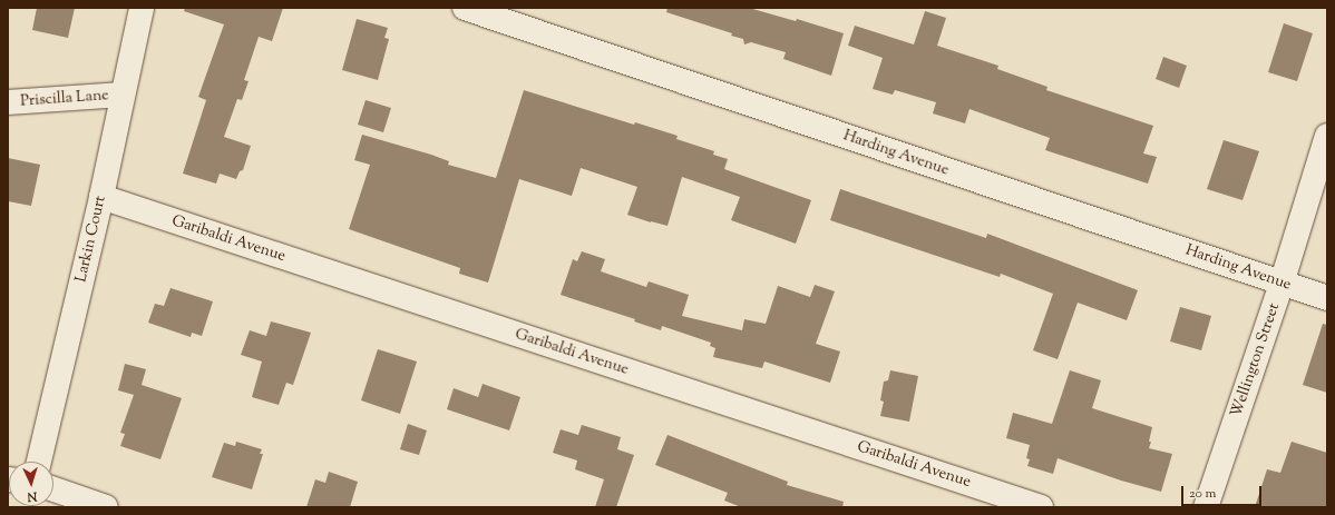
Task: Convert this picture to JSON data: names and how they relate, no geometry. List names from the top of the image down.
{
  "streets": {
    "street": [
      "Priscilla Lane",
      "Harding Avenue",
      "Larkin Court",
      "Garibaldi Avenue",
      "Wellington Street"
    ]
  },
  "crossings": [
    ["Priscilla Lane", "Larkin Court"],
    ["Harding Avenue", "Wellington Street"],
    ["Larkin Court", "Garibaldi Avenue"]
  ],
  "scale_bar": "20 m",
  "north": "bottom"
}
